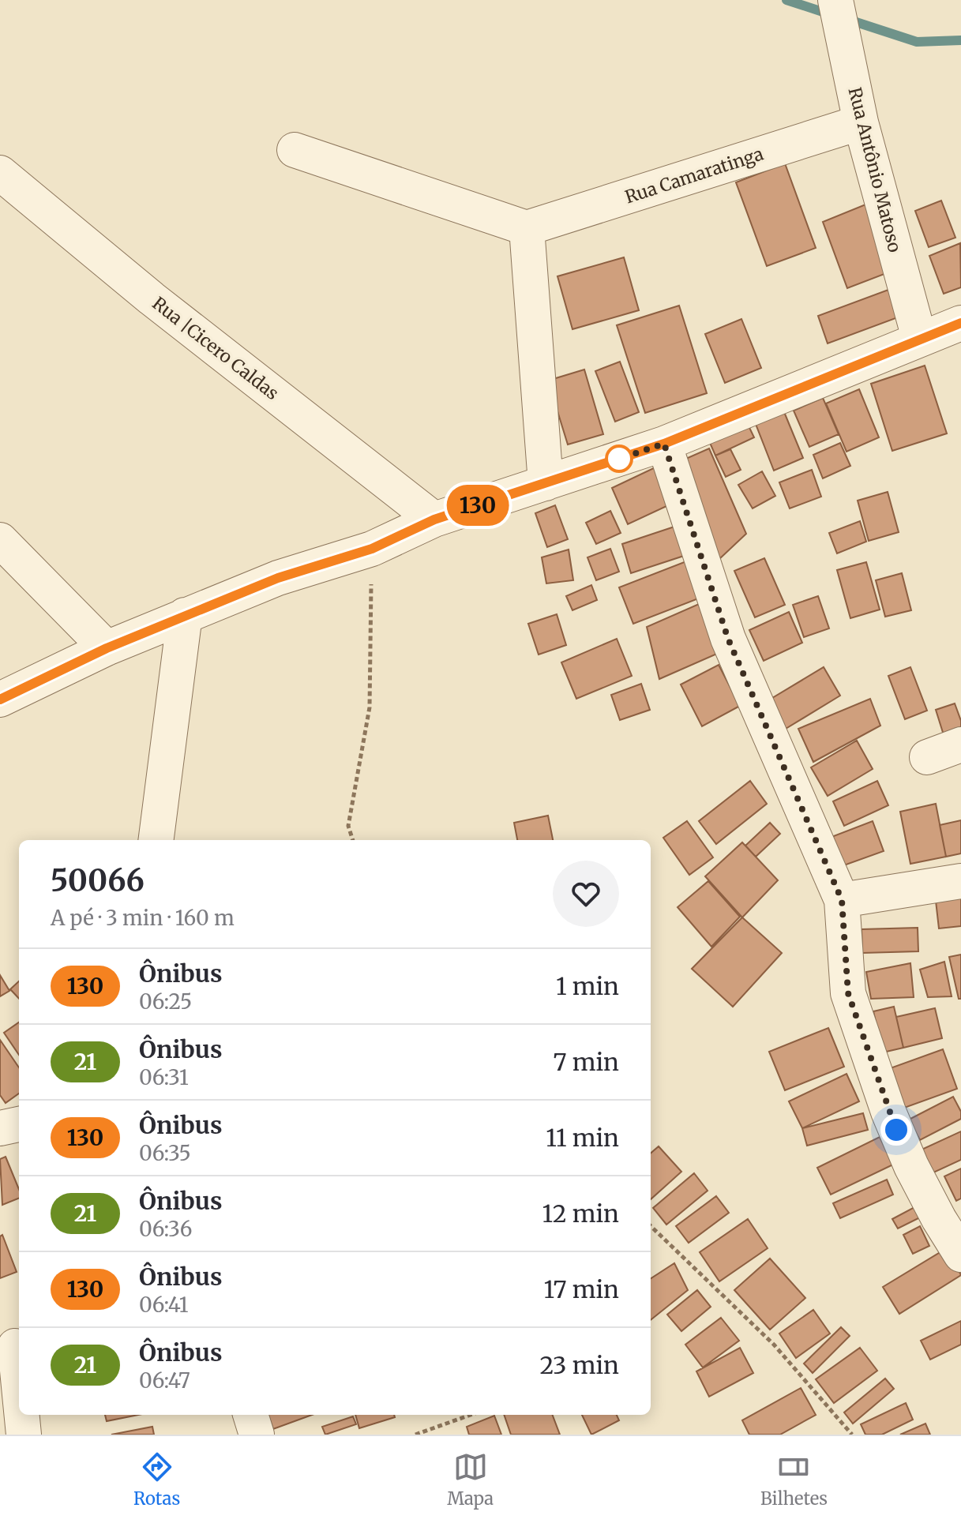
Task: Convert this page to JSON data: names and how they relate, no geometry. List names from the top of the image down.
{
  "streets": {
    "street": ["Rua Antônio Matoso", "Rua Camaratinga", "Rua |Cicero Caldas"]
  },
  "crossings": [
    ["Rua Antônio Matoso", "Rua Camaratinga"]
  ],
  "lines": ["bus line 130"],
  "page": {
    "on_map": "130",
    "heading": ["50066", "A pé · 3 min · 160 m"],
    "list": [
      {
        "mark": "130",
        "name": "Ônibus",
        "note": "06:25",
        "value": "1 min"
      },
      {
        "mark": "21",
        "name": "Ônibus",
        "note": "06:31",
        "value": "7 min"
      },
      {
        "mark": "130",
        "name": "Ônibus",
        "note": "06:35",
        "value": "11 min"
      },
      {
        "mark": "21",
        "name": "Ônibus",
        "note": "06:36",
        "value": "12 min"
      },
      {
        "mark": "130",
        "name": "Ônibus",
        "note": "06:41",
        "value": "17 min"
      },
      {
        "mark": "21",
        "name": "Ônibus",
        "note": "06:47",
        "value": "23 min"
      }
    ],
    "tabs": ["Rotas", "Mapa", "Bilhetes"]
  }
}
